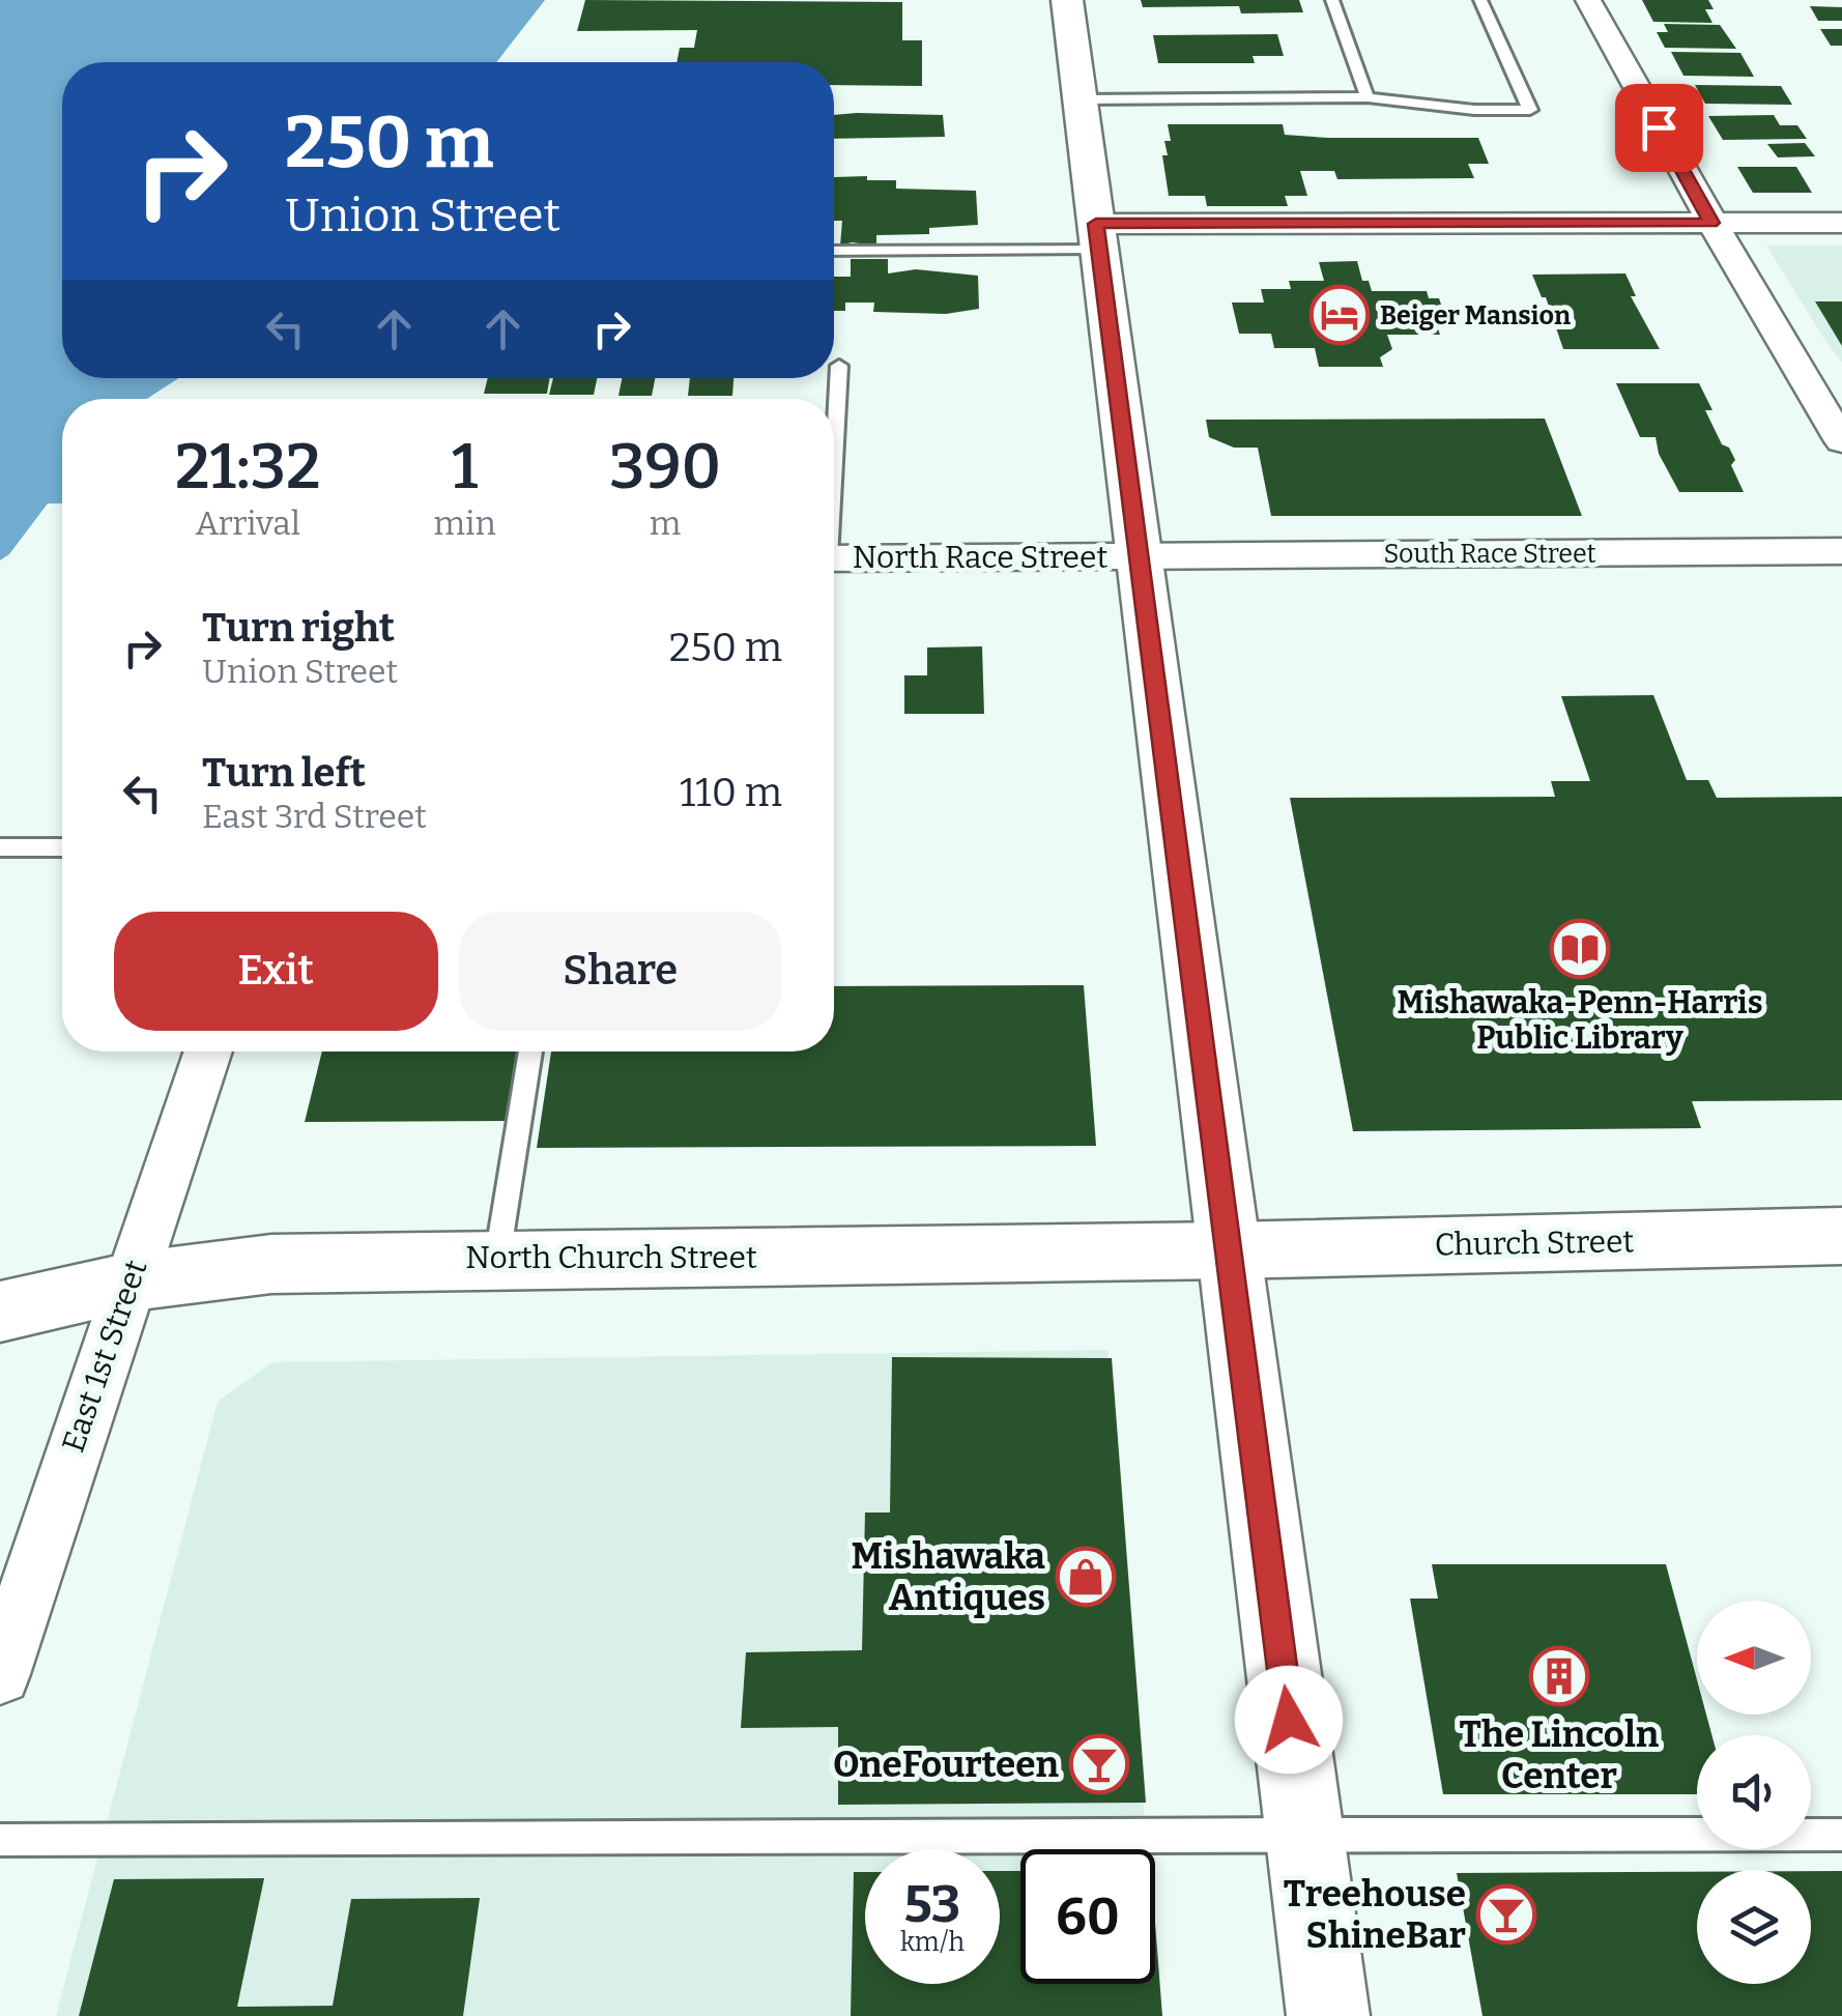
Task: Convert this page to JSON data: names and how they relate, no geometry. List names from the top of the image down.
{
  "streets": {
    "main road": ["Church Street", "North Church Street"],
    "street": ["South Race Street", "North Race Street", "East 1st Street"]
  },
  "crossings": [
    ["South Race Street", "North Race Street"],
    ["Church Street", "North Church Street"],
    ["North Church Street", "East 1st Street"]
  ],
  "places": {
    "hotel": ["Beiger Mansion"],
    "library": ["Mishawaka-Penn-Harris Public Library"],
    "shop": ["Mishawaka Antiques"],
    "building": ["The Lincoln Center"],
    "bar": ["OneFourteen", "Treehouse ShineBar"]
  },
  "north": "left",
  "page": {
    "turn": ["250 m", "Union Street"],
    "eta": [
      "21:32",
      "Arrival",
      "1",
      "min",
      "390",
      "m"
    ],
    "list": [
      {
        "name": "Turn right",
        "note": "Union Street",
        "value": "250 m"
      },
      {
        "name": "Turn left",
        "note": "East 3rd Street",
        "value": "110 m"
      }
    ],
    "buttons": ["Exit", "Share"],
    "speed": "53 km/h",
    "limit": "60"
  }
}
